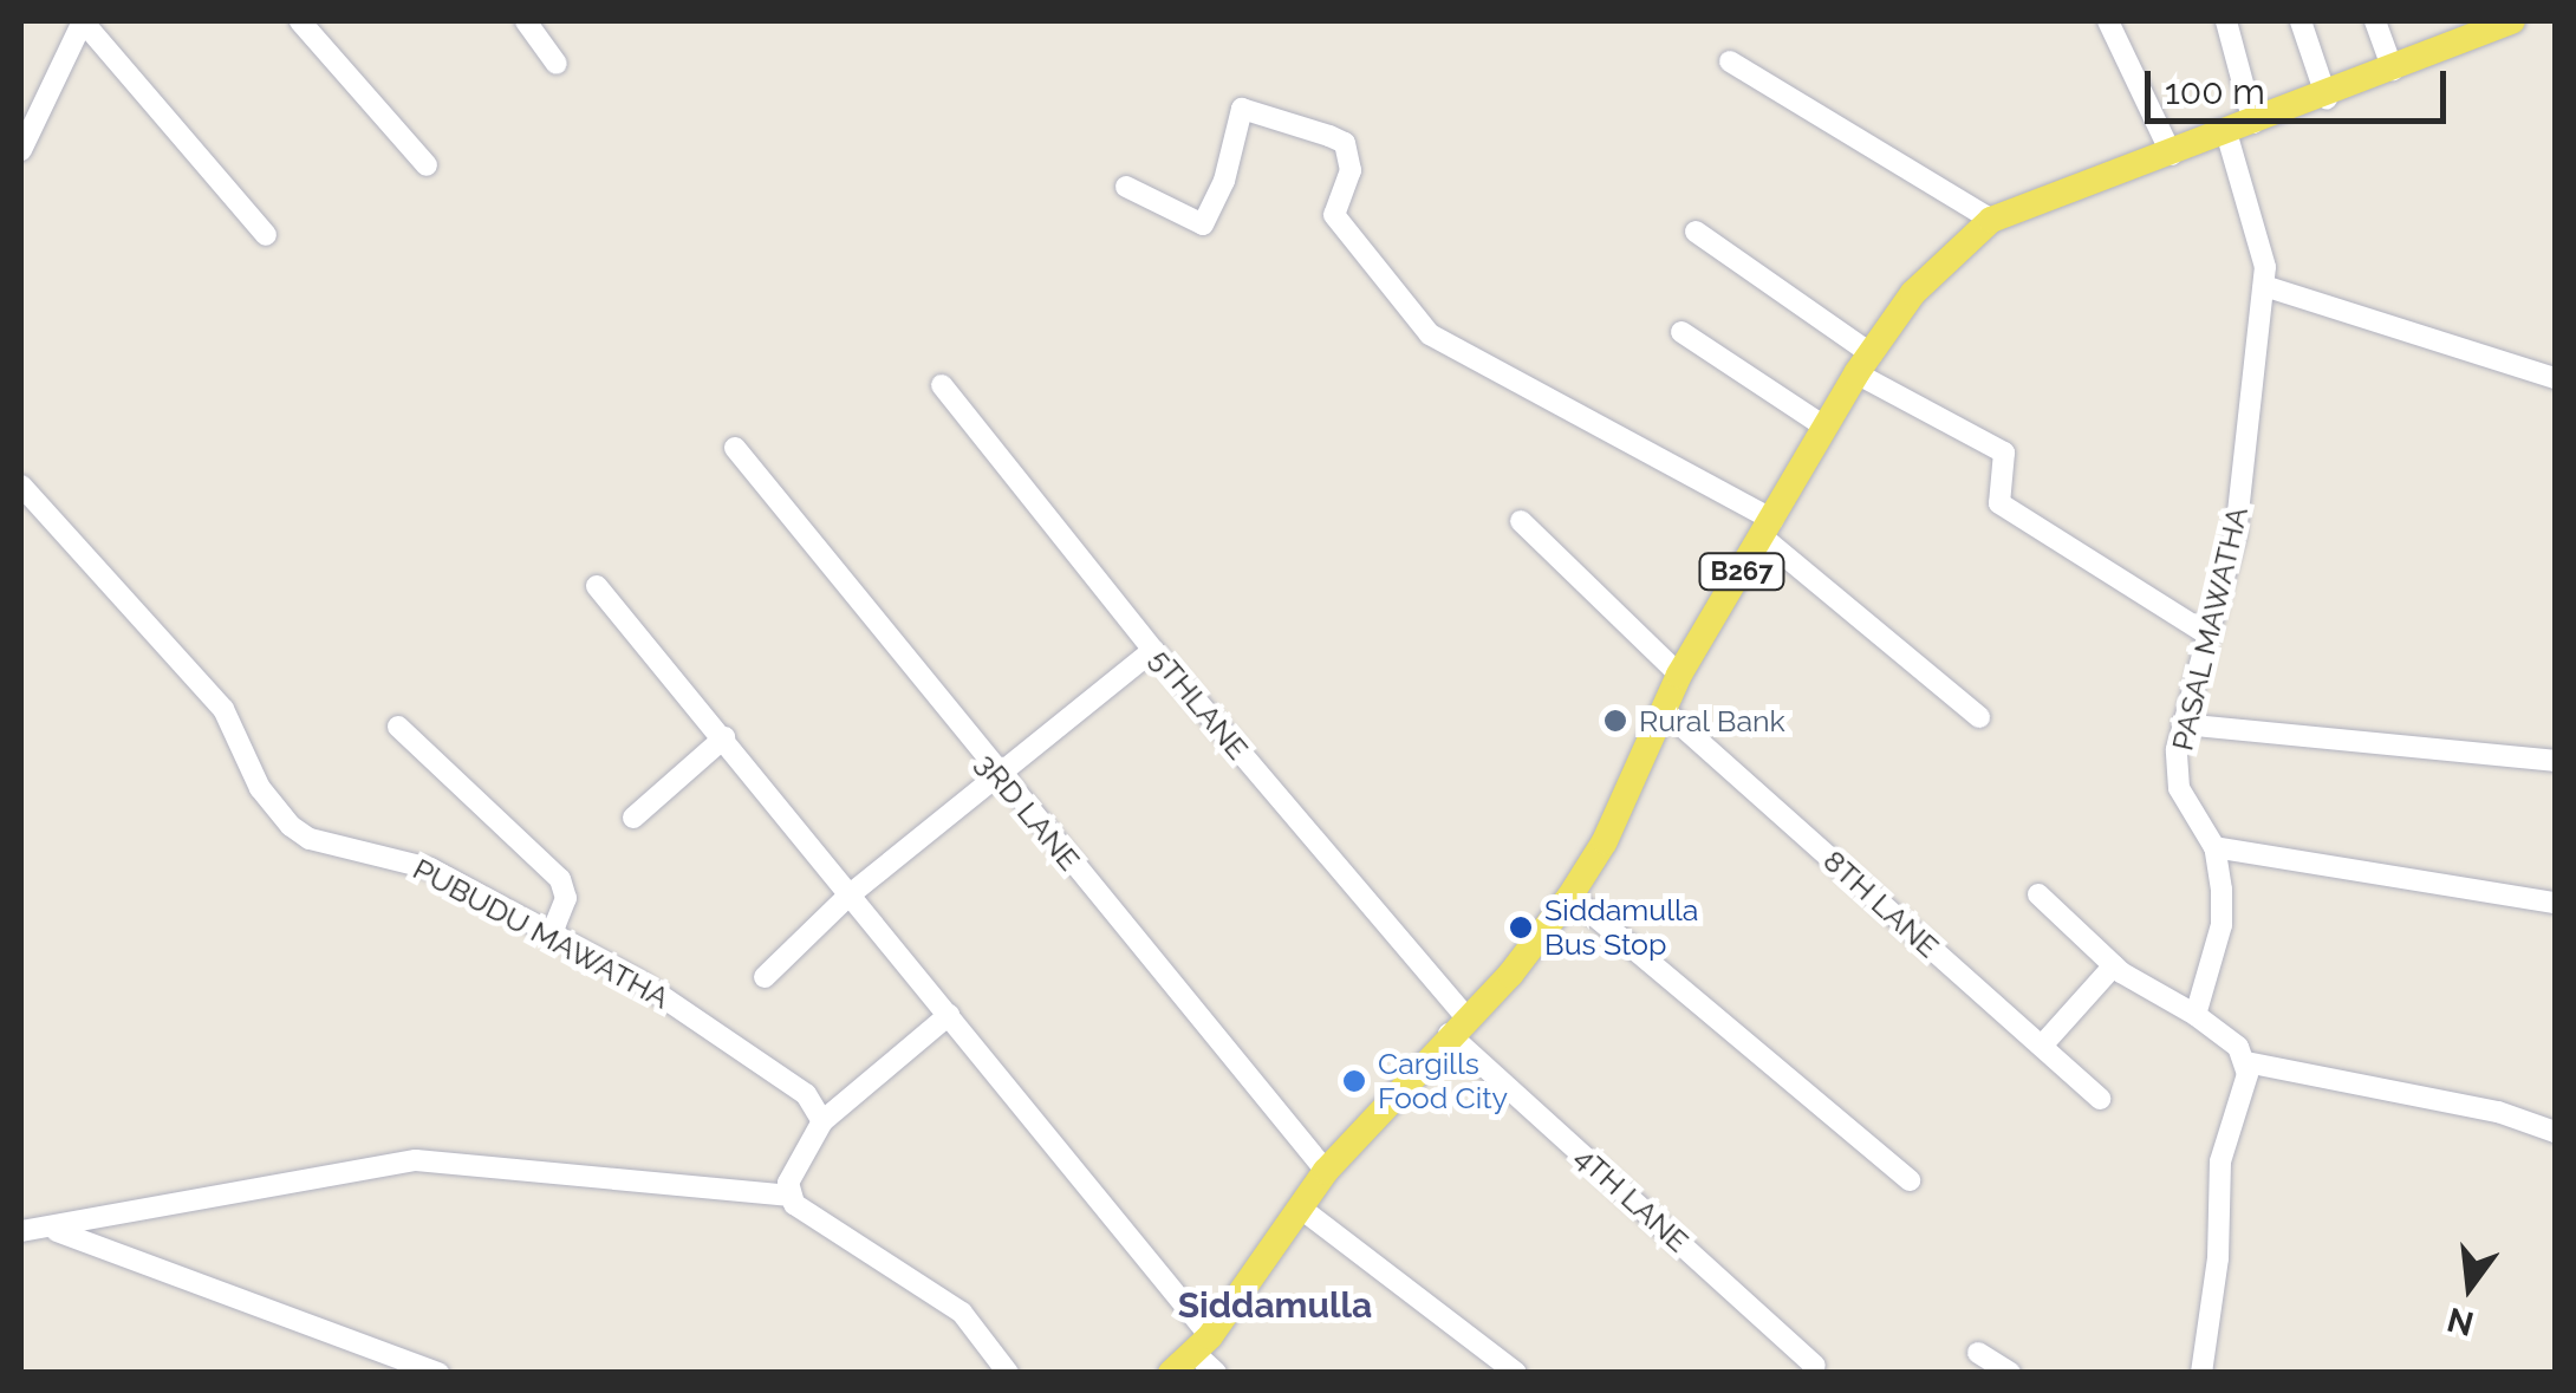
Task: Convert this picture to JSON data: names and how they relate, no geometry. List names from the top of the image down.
{
  "streets": {
    "main road": ["B267"],
    "street": [
      "PASAL MAWATHA",
      "5THLANE",
      "3RD LANE",
      "8TH LANE",
      "PUBUDU MAWATHA",
      "4TH LANE"
    ]
  },
  "crossings": [
    ["B267", "PASAL MAWATHA"],
    ["B267", "5THLANE"],
    ["B267", "3RD LANE"],
    ["B267", "8TH LANE"],
    ["B267", "4TH LANE"],
    ["5THLANE", "4TH LANE"]
  ],
  "districts": ["Siddamulla"],
  "places": ["Rural Bank", "Siddamulla Bus Stop", "Cargills Food City"],
  "scale_bar": "100 m",
  "north": "bottom"
}
